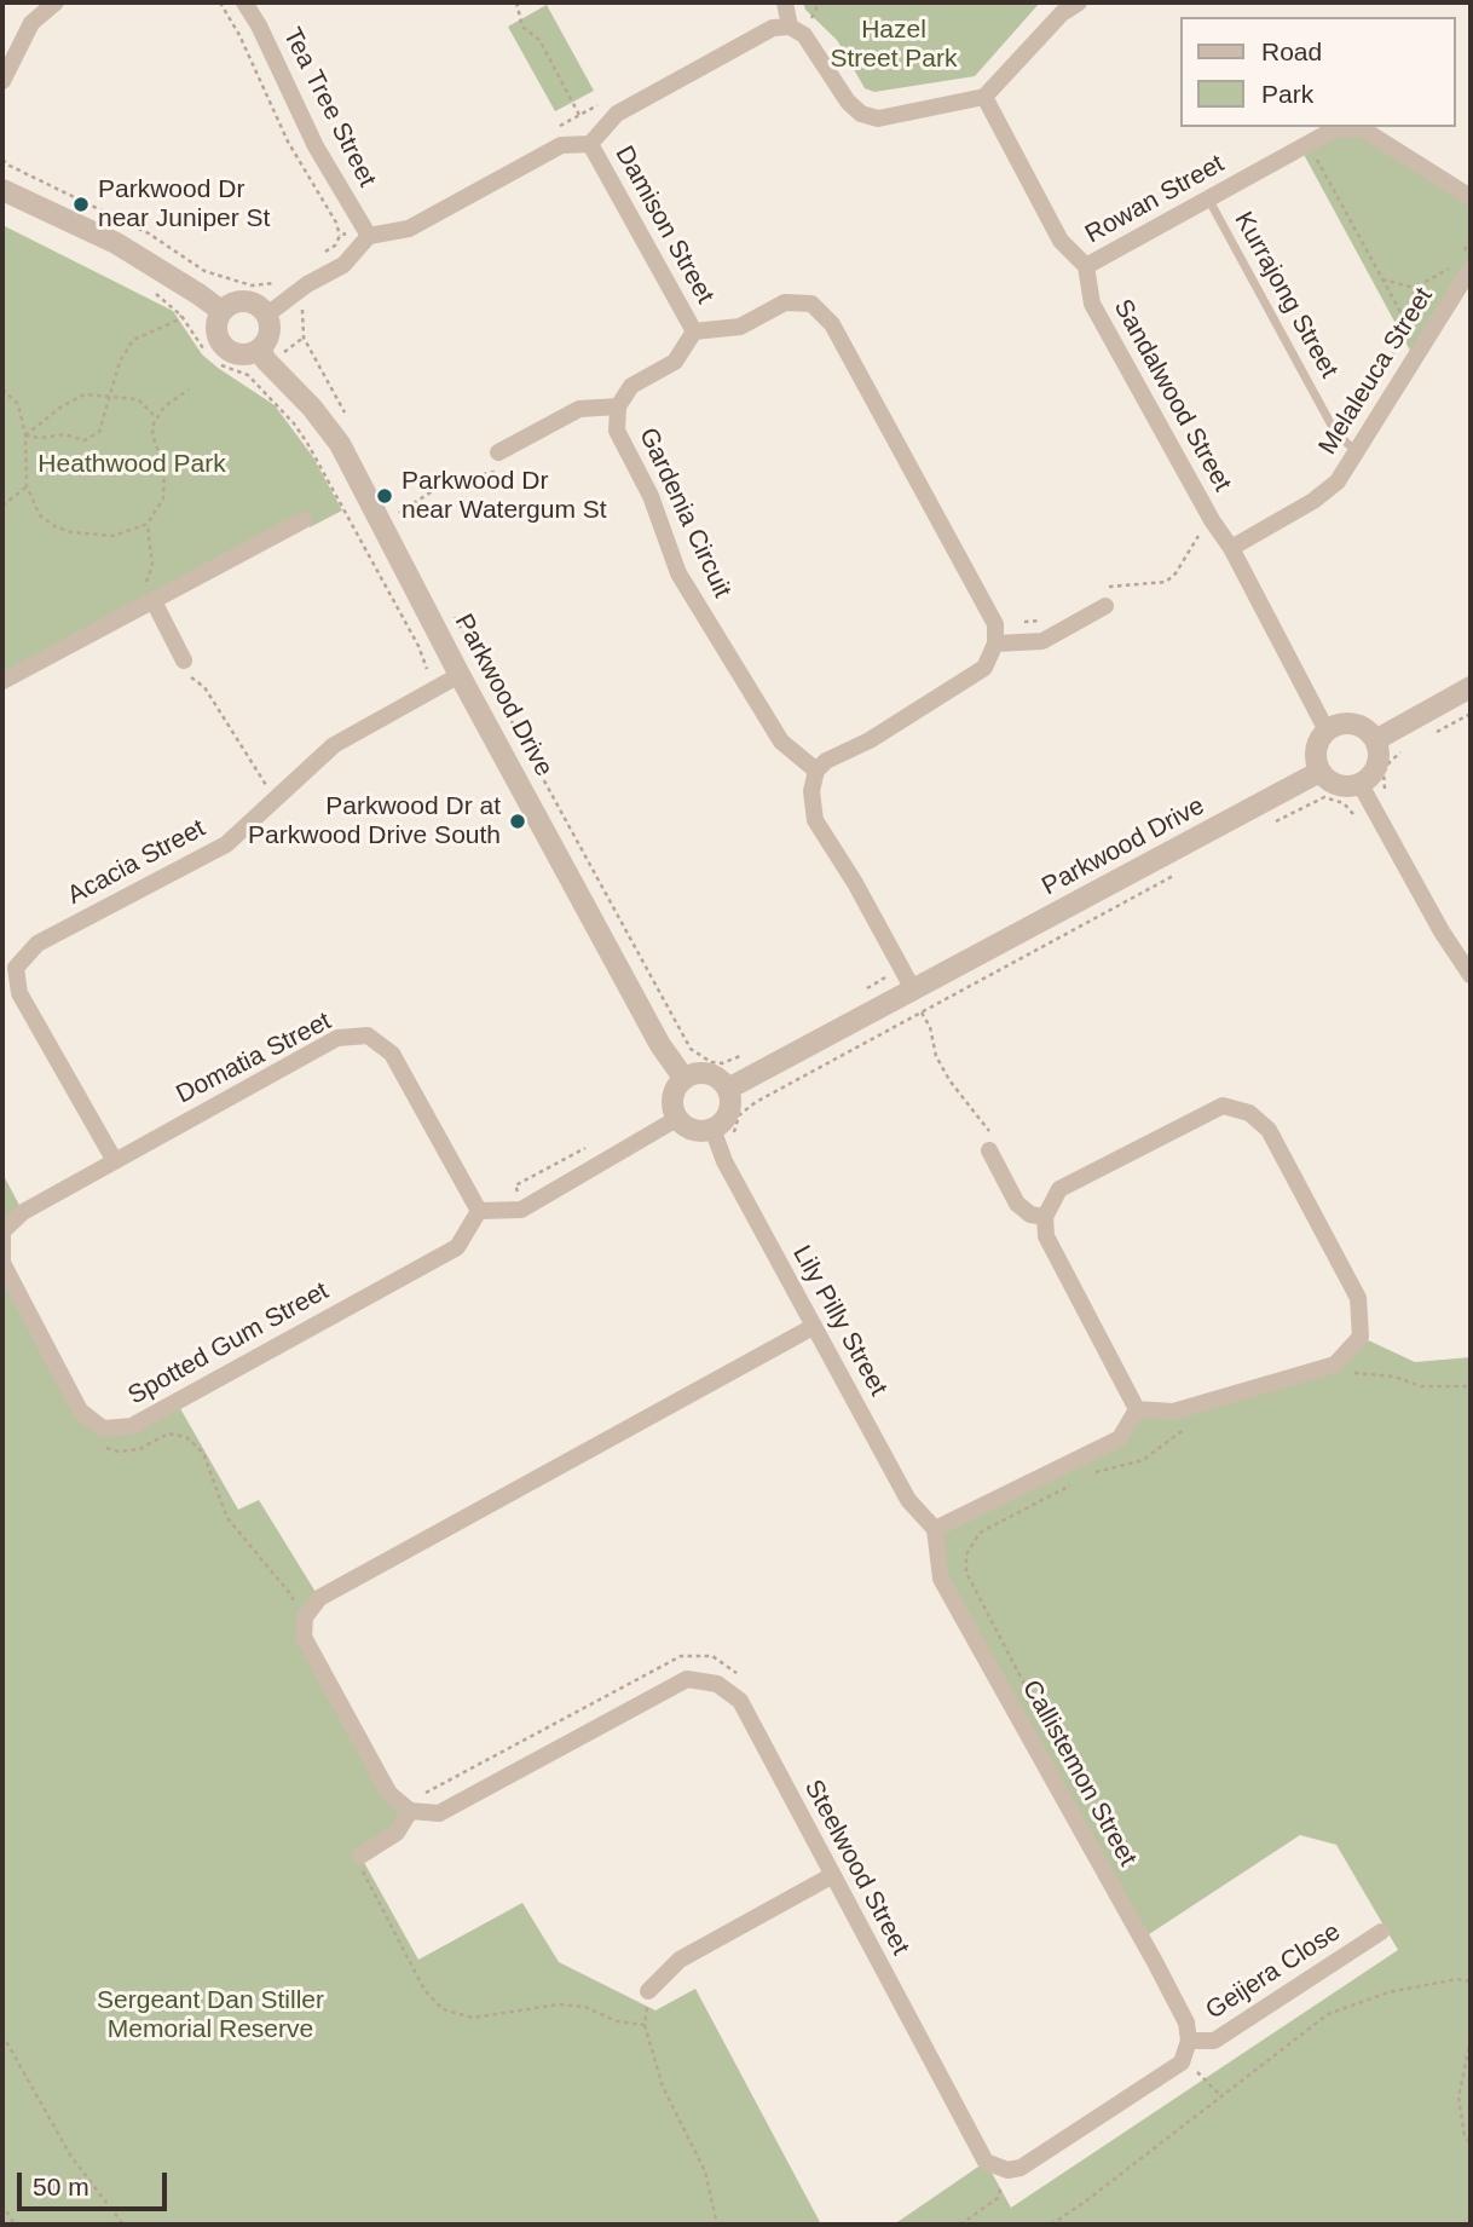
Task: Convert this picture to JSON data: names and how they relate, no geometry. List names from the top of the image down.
{
  "streets": {
    "street": [
      "Tea Tree Street",
      "Rowan Street",
      "Damison Street",
      "Melaleuca Street",
      "Sandalwood Street",
      "Gardenia Circuit",
      "Parkwood Drive",
      "Acacia Street",
      "Domatia Street",
      "Lily Pilly Street",
      "Spotted Gum Street",
      "Callistemon Street",
      "Steelwood Street",
      "Geijera Close"
    ],
    "lane": ["Kurrajong Street"]
  },
  "crossings": [
    ["Rowan Street", "Kurrajong Street"],
    ["Rowan Street", "Sandalwood Street"],
    ["Damison Street", "Gardenia Circuit"],
    ["Kurrajong Street", "Melaleuca Street"],
    ["Melaleuca Street", "Sandalwood Street"],
    ["Sandalwood Street", "Parkwood Drive"],
    ["Parkwood Drive", "Acacia Street"],
    ["Parkwood Drive", "Lily Pilly Street"],
    ["Acacia Street", "Domatia Street"],
    ["Acacia Street", "Spotted Gum Street"],
    ["Domatia Street", "Spotted Gum Street"],
    ["Lily Pilly Street", "Callistemon Street"],
    ["Callistemon Street", "Geijera Close"]
  ],
  "parks": ["Hazel Street Park", "Heathwood Park", "Sergeant Dan Stiller Memorial Reserve"],
  "places": ["Parkwood Dr near Juniper St", "Parkwood Dr near Watergum St", "Parkwood Dr at Parkwood Drive South"],
  "legend": ["Road", "Park"],
  "scale_bar": "50 m"
}
